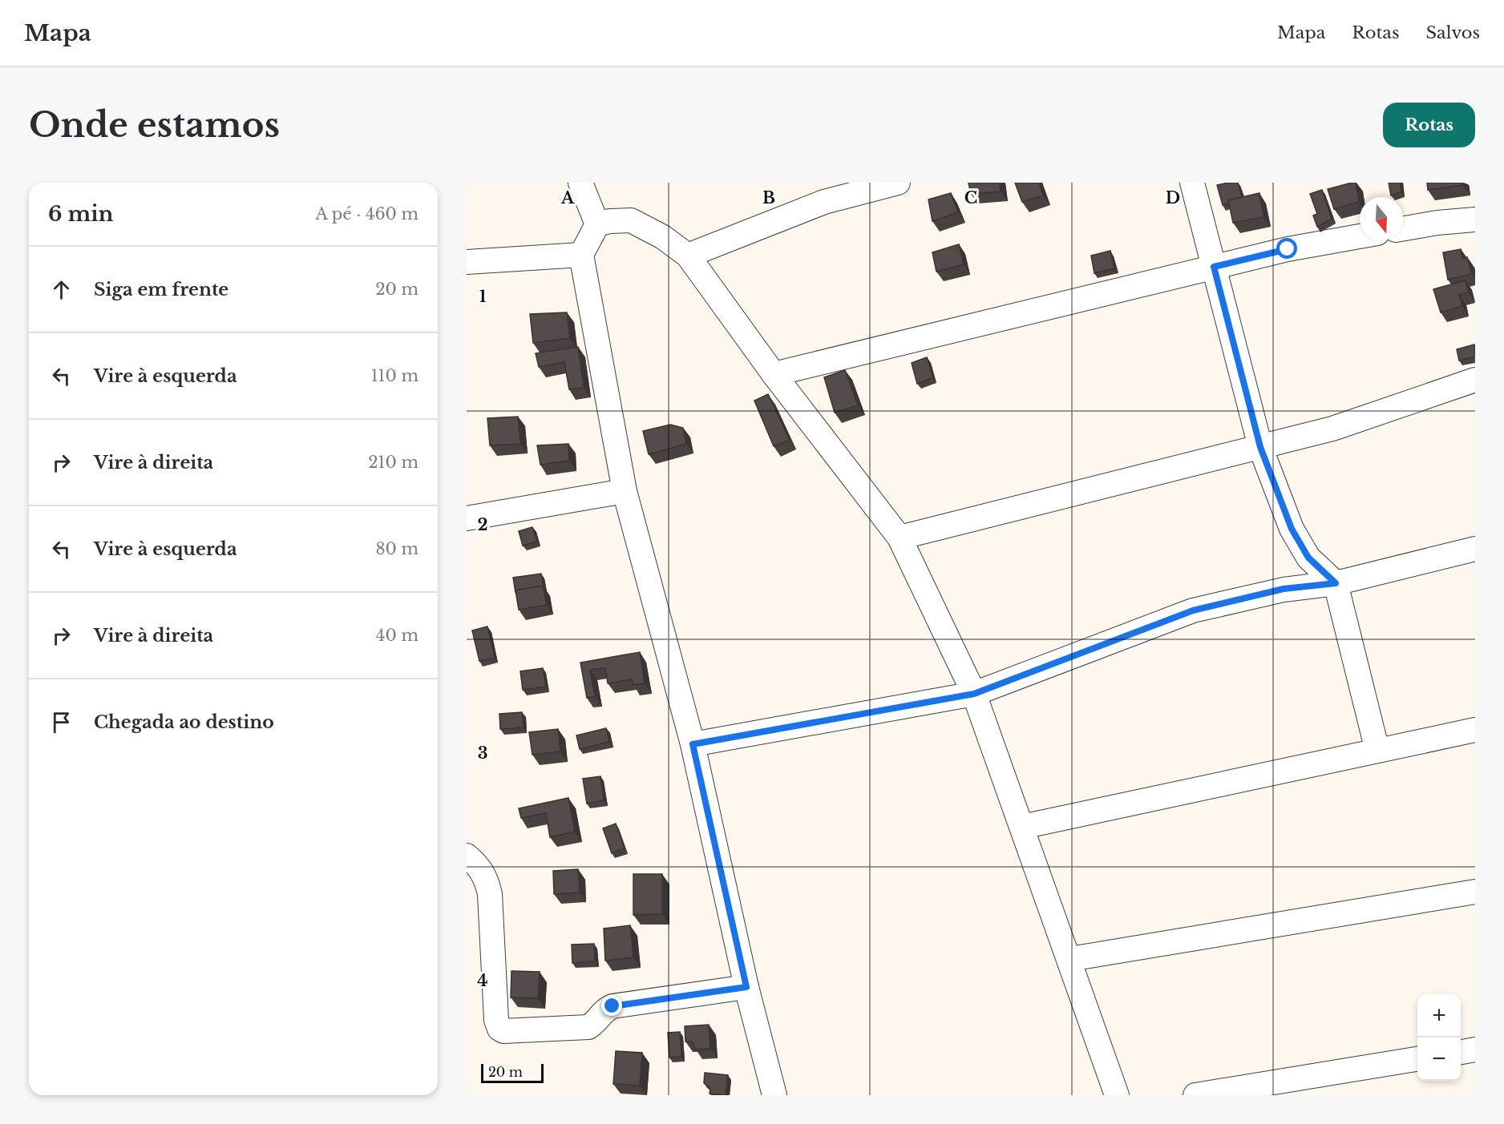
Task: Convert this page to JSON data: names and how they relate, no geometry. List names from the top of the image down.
{
  "scale_bar": "20 m",
  "north": "bottom",
  "page": {
    "header": "Mapa",
    "nav": ["Mapa", "Rotas", "Salvos"],
    "buttons": "Rotas",
    "title": "Onde estamos",
    "heading": ["6 min", "A pé · 460 m"],
    "list": [
      ["Siga em frente", "20 m"],
      ["Vire à esquerda", "110 m"],
      ["Vire à direita", "210 m"],
      ["Vire à esquerda", "80 m"],
      ["Vire à direita", "40 m"],
      "Chegada ao destino"
    ],
    "map_buttons": ["+", "−"],
    "scale": "20 m"
  },
  "grid": {
    "columns": [
      "A",
      "B",
      "C",
      "D"
    ],
    "rows": [
      "1",
      "2",
      "3",
      "4"
    ]
  }
}
